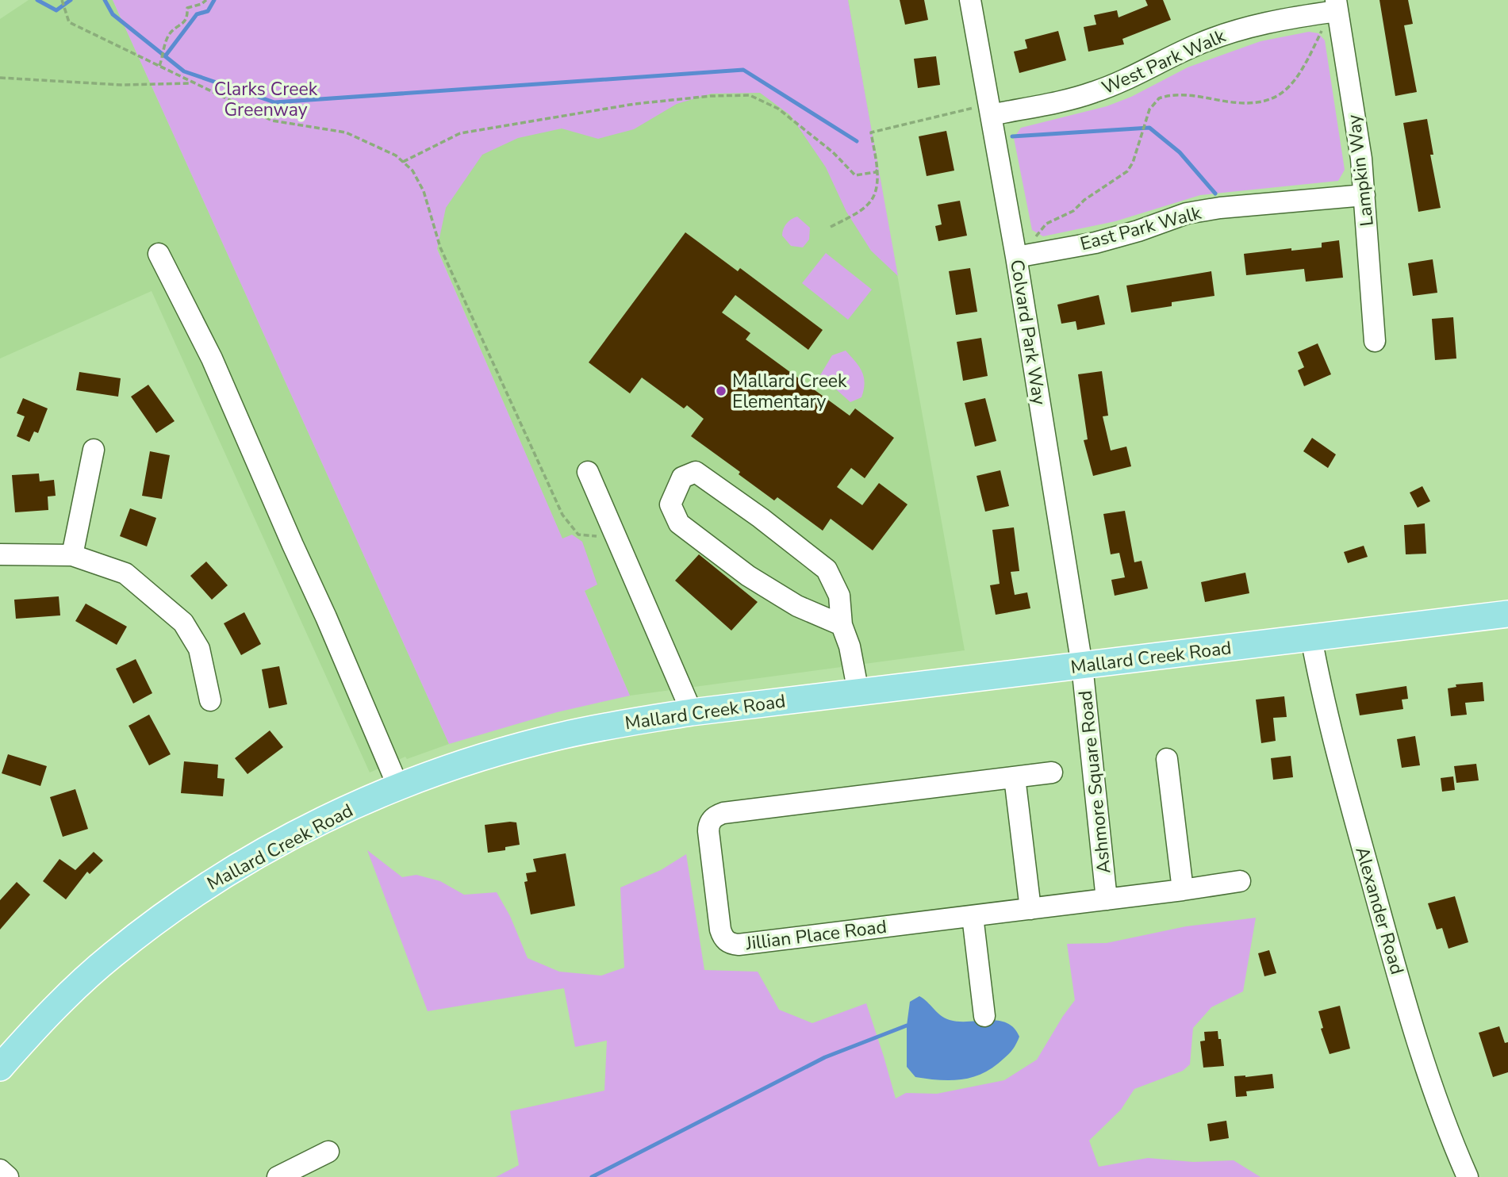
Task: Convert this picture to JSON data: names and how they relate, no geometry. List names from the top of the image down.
{
  "streets": {
    "main road": ["Mallard Creek Road"],
    "street": [
      "West Park Walk",
      "Lampkin Way",
      "East Park Walk",
      "Colvard Park Way",
      "Ashmore Square Road",
      "Alexander Road",
      "Jillian Place Road"
    ]
  },
  "crossings": [
    ["West Park Walk", "Lampkin Way"],
    ["West Park Walk", "Colvard Park Way"],
    ["Lampkin Way", "East Park Walk"],
    ["East Park Walk", "Colvard Park Way"],
    ["Colvard Park Way", "Mallard Creek Road"],
    ["Colvard Park Way", "Ashmore Square Road"],
    ["Mallard Creek Road", "Ashmore Square Road"],
    ["Mallard Creek Road", "Alexander Road"],
    ["Ashmore Square Road", "Jillian Place Road"]
  ],
  "parks": ["Clarks Creek Greenway"],
  "places": ["Mallard Creek Elementary"]
}
